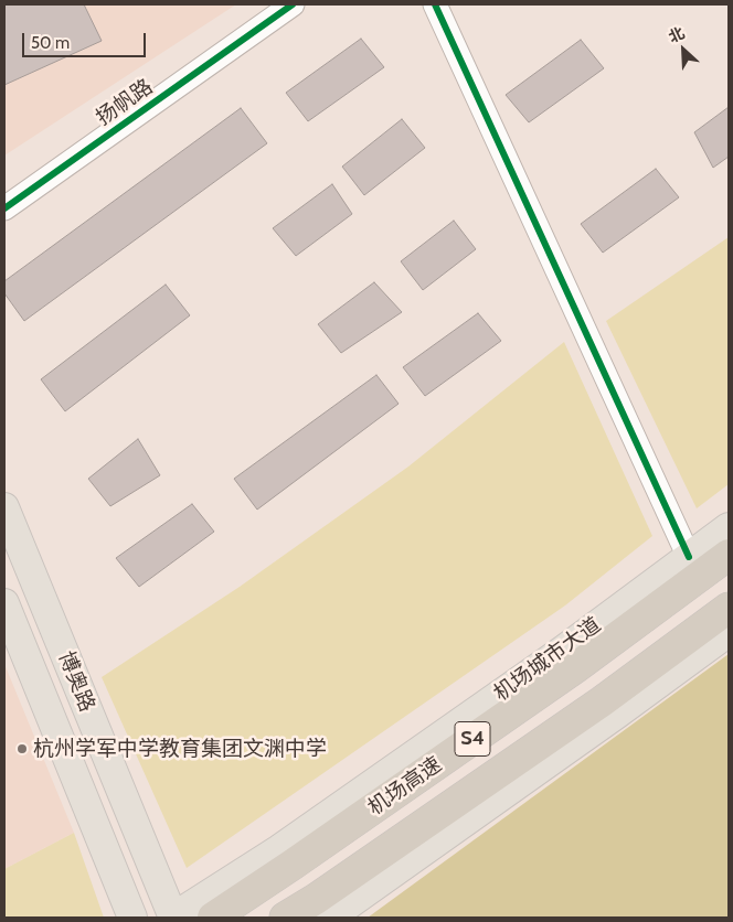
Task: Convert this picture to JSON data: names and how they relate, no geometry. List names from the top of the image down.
{
  "streets": {
    "highway": ["S4", "机场高速"],
    "main road": ["机场城市大道", "博奥路"],
    "street": ["扬帆路"]
  },
  "crossings": [
    ["机场城市大道", "博奥路"]
  ],
  "places": ["杭州学军中学教育集团文渊中学"],
  "scale_bar": "50 m",
  "north": "top left"
}
